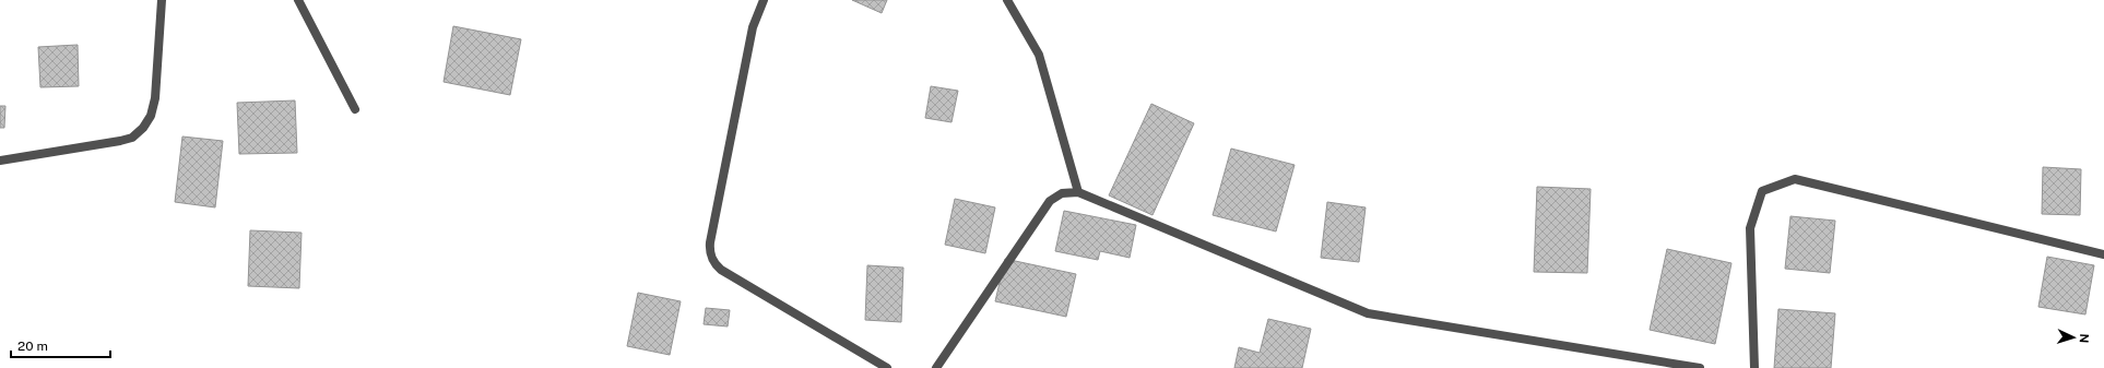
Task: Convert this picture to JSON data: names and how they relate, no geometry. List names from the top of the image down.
{
  "scale_bar": "20 m",
  "north": "right"
}
